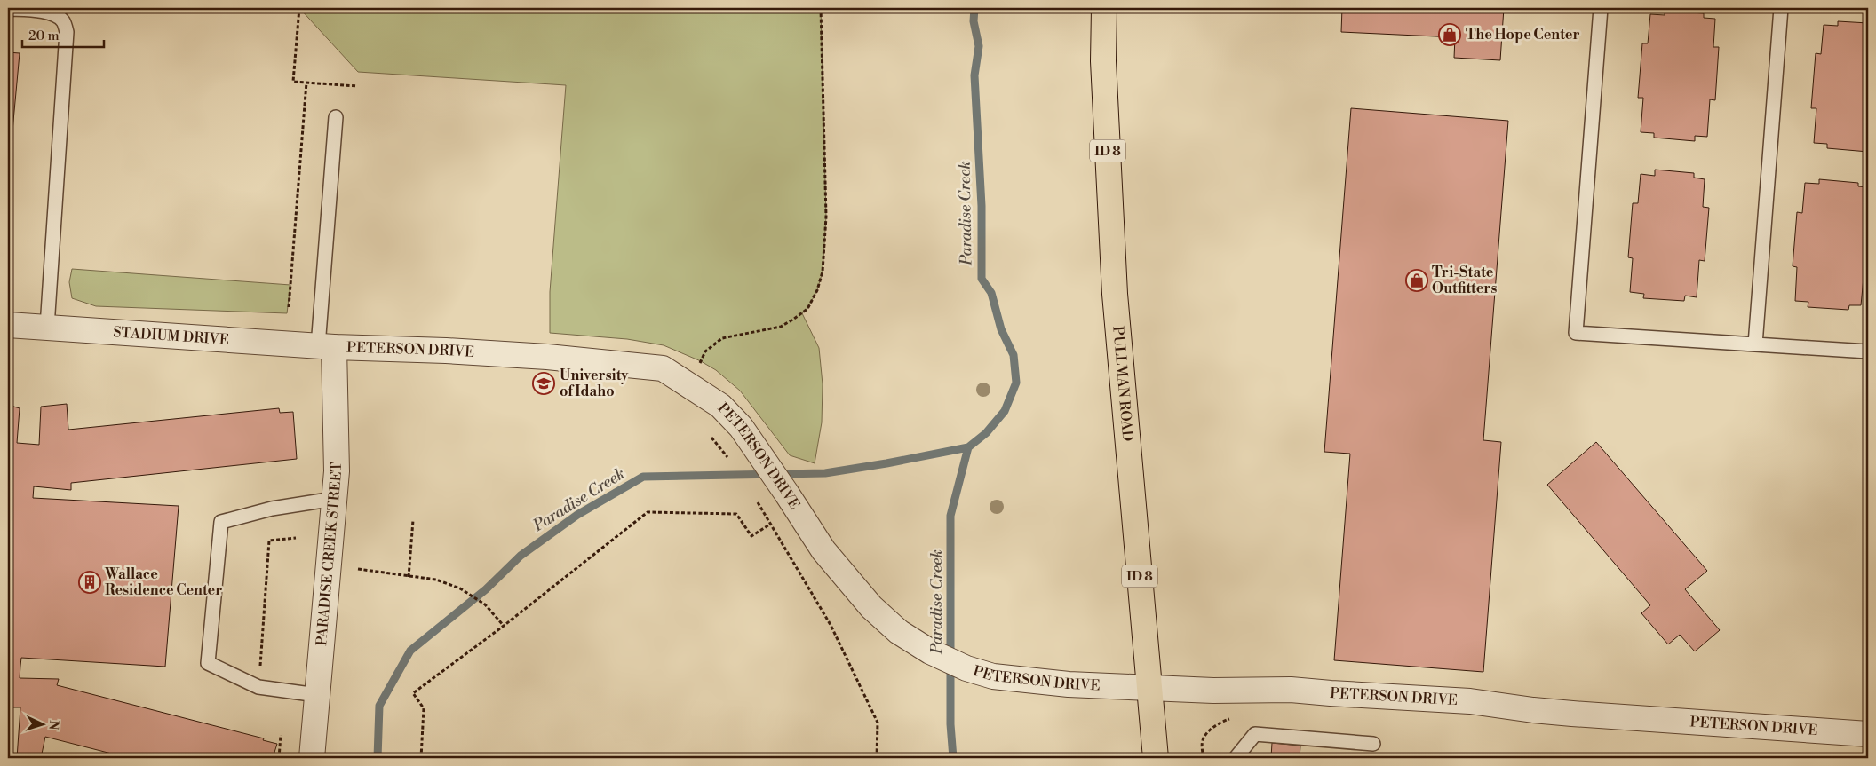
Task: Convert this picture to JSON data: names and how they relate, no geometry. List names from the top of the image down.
{
  "streets": {
    "main road": ["ID 8", "PULLMAN ROAD"],
    "street": ["STADIUM DRIVE", "PETERSON DRIVE", "PARADISE CREEK STREET"]
  },
  "crossings": [
    ["STADIUM DRIVE", "PETERSON DRIVE"],
    ["STADIUM DRIVE", "PARADISE CREEK STREET"],
    ["PETERSON DRIVE", "PULLMAN ROAD"],
    ["PETERSON DRIVE", "PARADISE CREEK STREET"]
  ],
  "water": ["Paradise Creek"],
  "places": {
    "shop": ["The Hope Center", "Tri-State Outfitters"],
    "school or university": ["University of Idaho"],
    "building": ["Wallace Residence Center"]
  },
  "scale_bar": "20 m",
  "north": "right"
}
